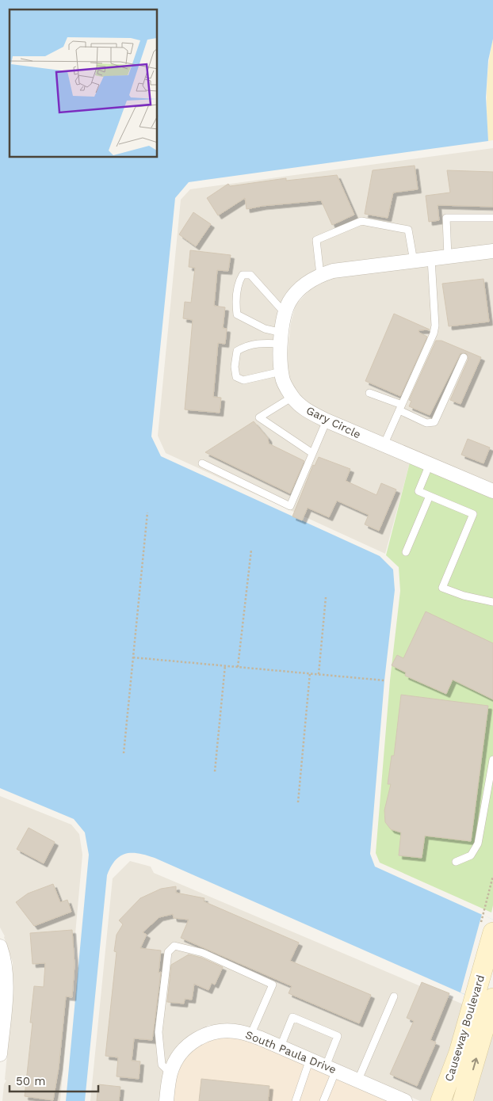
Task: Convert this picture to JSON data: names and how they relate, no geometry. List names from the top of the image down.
{
  "streets": {
    "street": ["Gary Circle", "Causeway Boulevard", "South Paula Drive"]
  },
  "scale_bar": "50 m"
}
